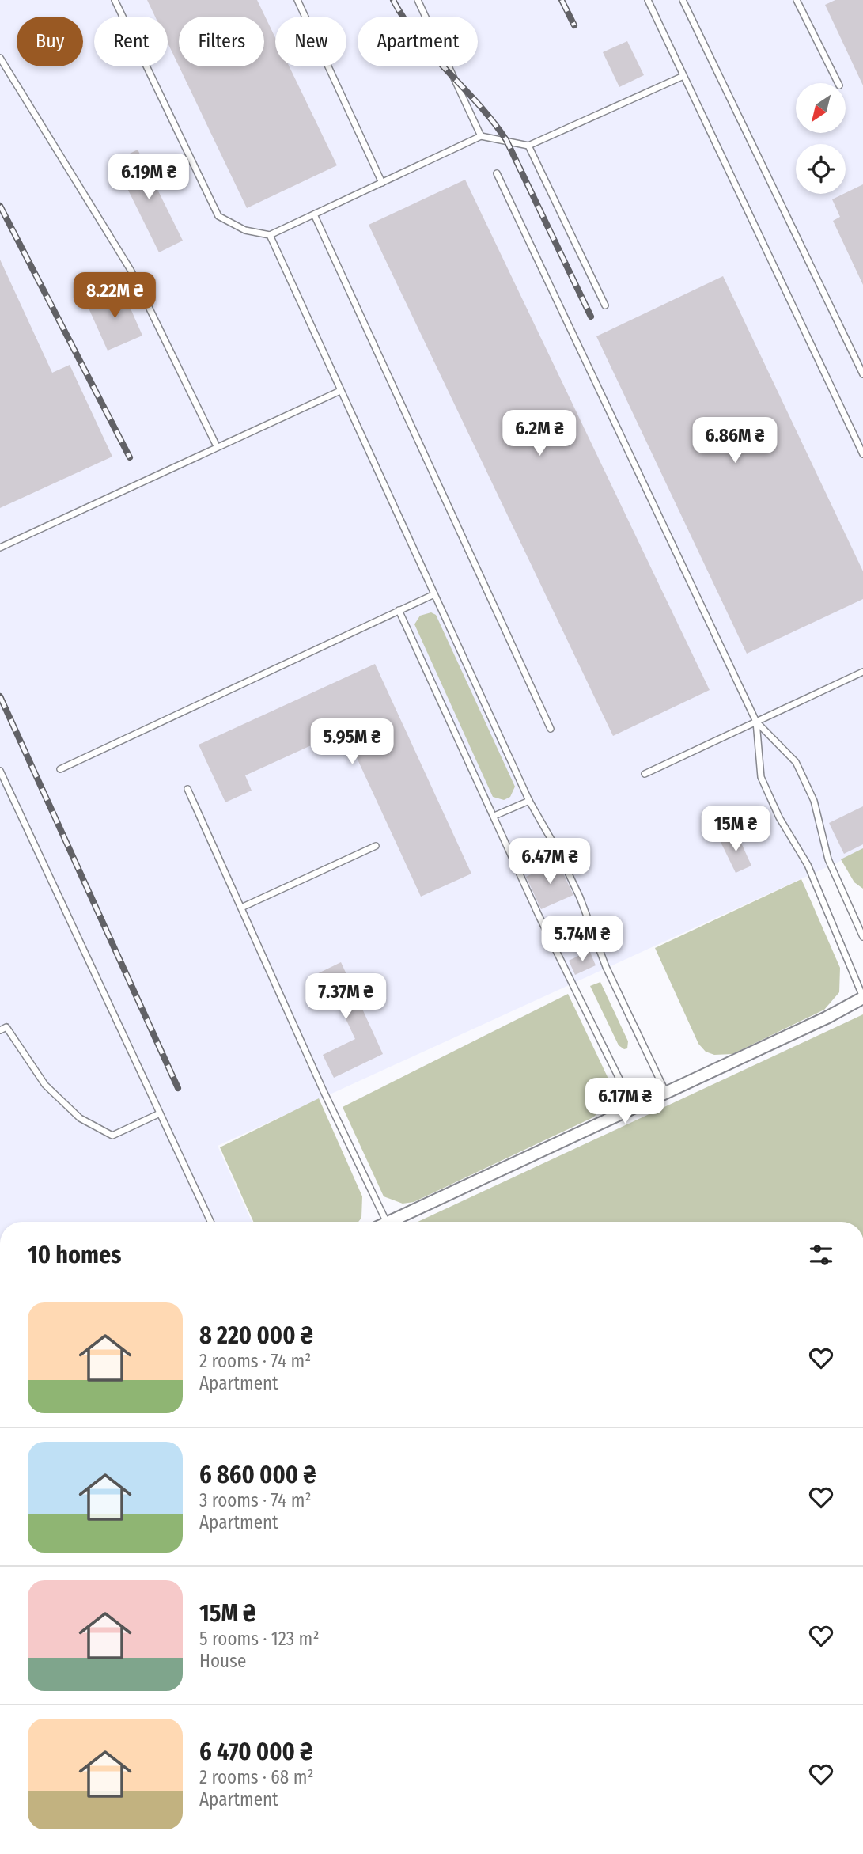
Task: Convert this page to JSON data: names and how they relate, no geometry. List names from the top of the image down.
{
  "north": "bottom left",
  "page": {
    "chip": [
      "Buy",
      "Rent",
      "Filters",
      "New",
      "Apartment"
    ],
    "price": [
      "6.19M ₴",
      "8.22M ₴",
      "6.2M ₴",
      "6.86M ₴",
      "5.95M ₴",
      "15M ₴",
      "6.47M ₴",
      "5.74M ₴",
      "7.37M ₴",
      "6.17M ₴"
    ],
    "heading": "10 homes",
    "list": [
      {
        "name": "8 220 000 ₴",
        "note": "2 rooms · 74 m² · Apartment"
      },
      {
        "name": "6 860 000 ₴",
        "note": "3 rooms · 74 m² · Apartment"
      },
      {
        "name": "15M ₴",
        "note": "5 rooms · 123 m² · House"
      },
      {
        "name": "6 470 000 ₴",
        "note": "2 rooms · 68 m² · Apartment"
      }
    ]
  }
}
